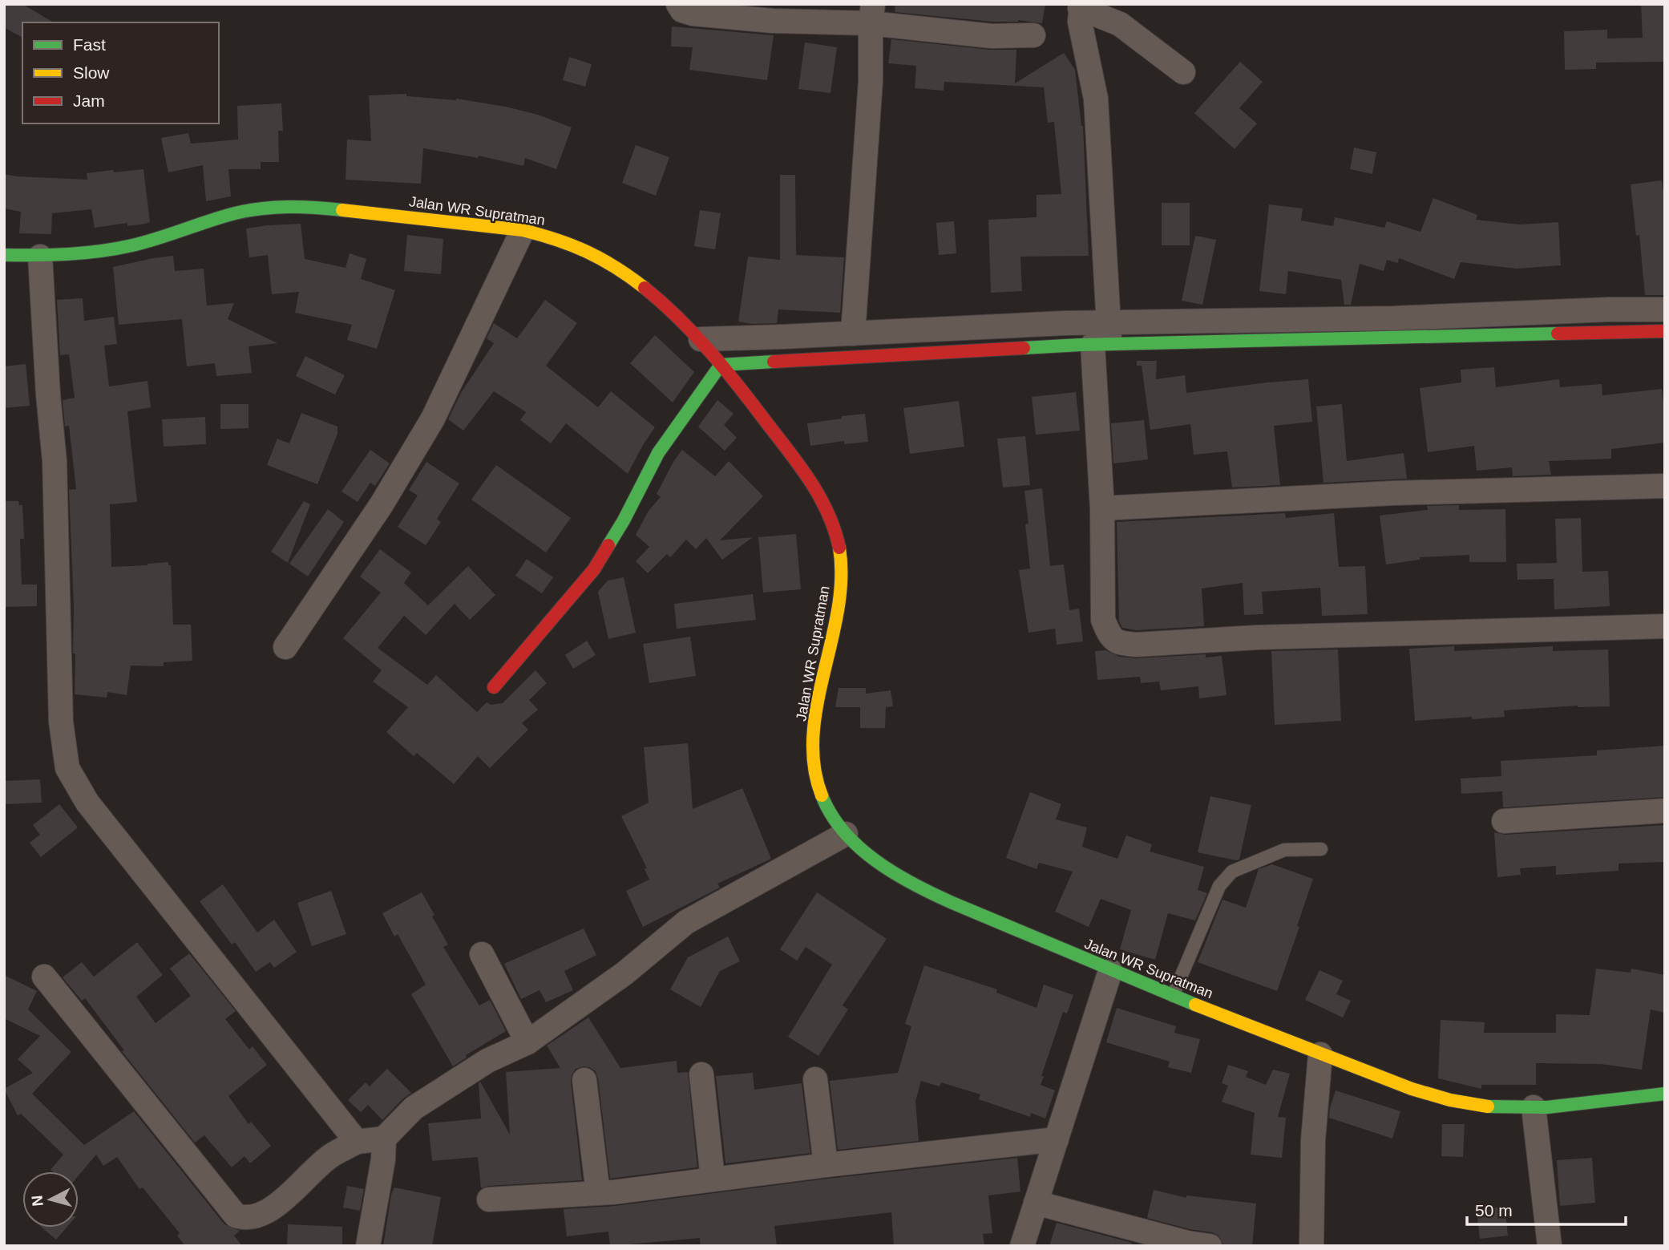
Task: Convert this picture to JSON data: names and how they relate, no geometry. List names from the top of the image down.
{
  "streets": {
    "main road": ["Jalan WR Supratman"]
  },
  "legend": ["Fast", "Slow", "Jam"],
  "scale_bar": "50 m",
  "north": "left"
}
